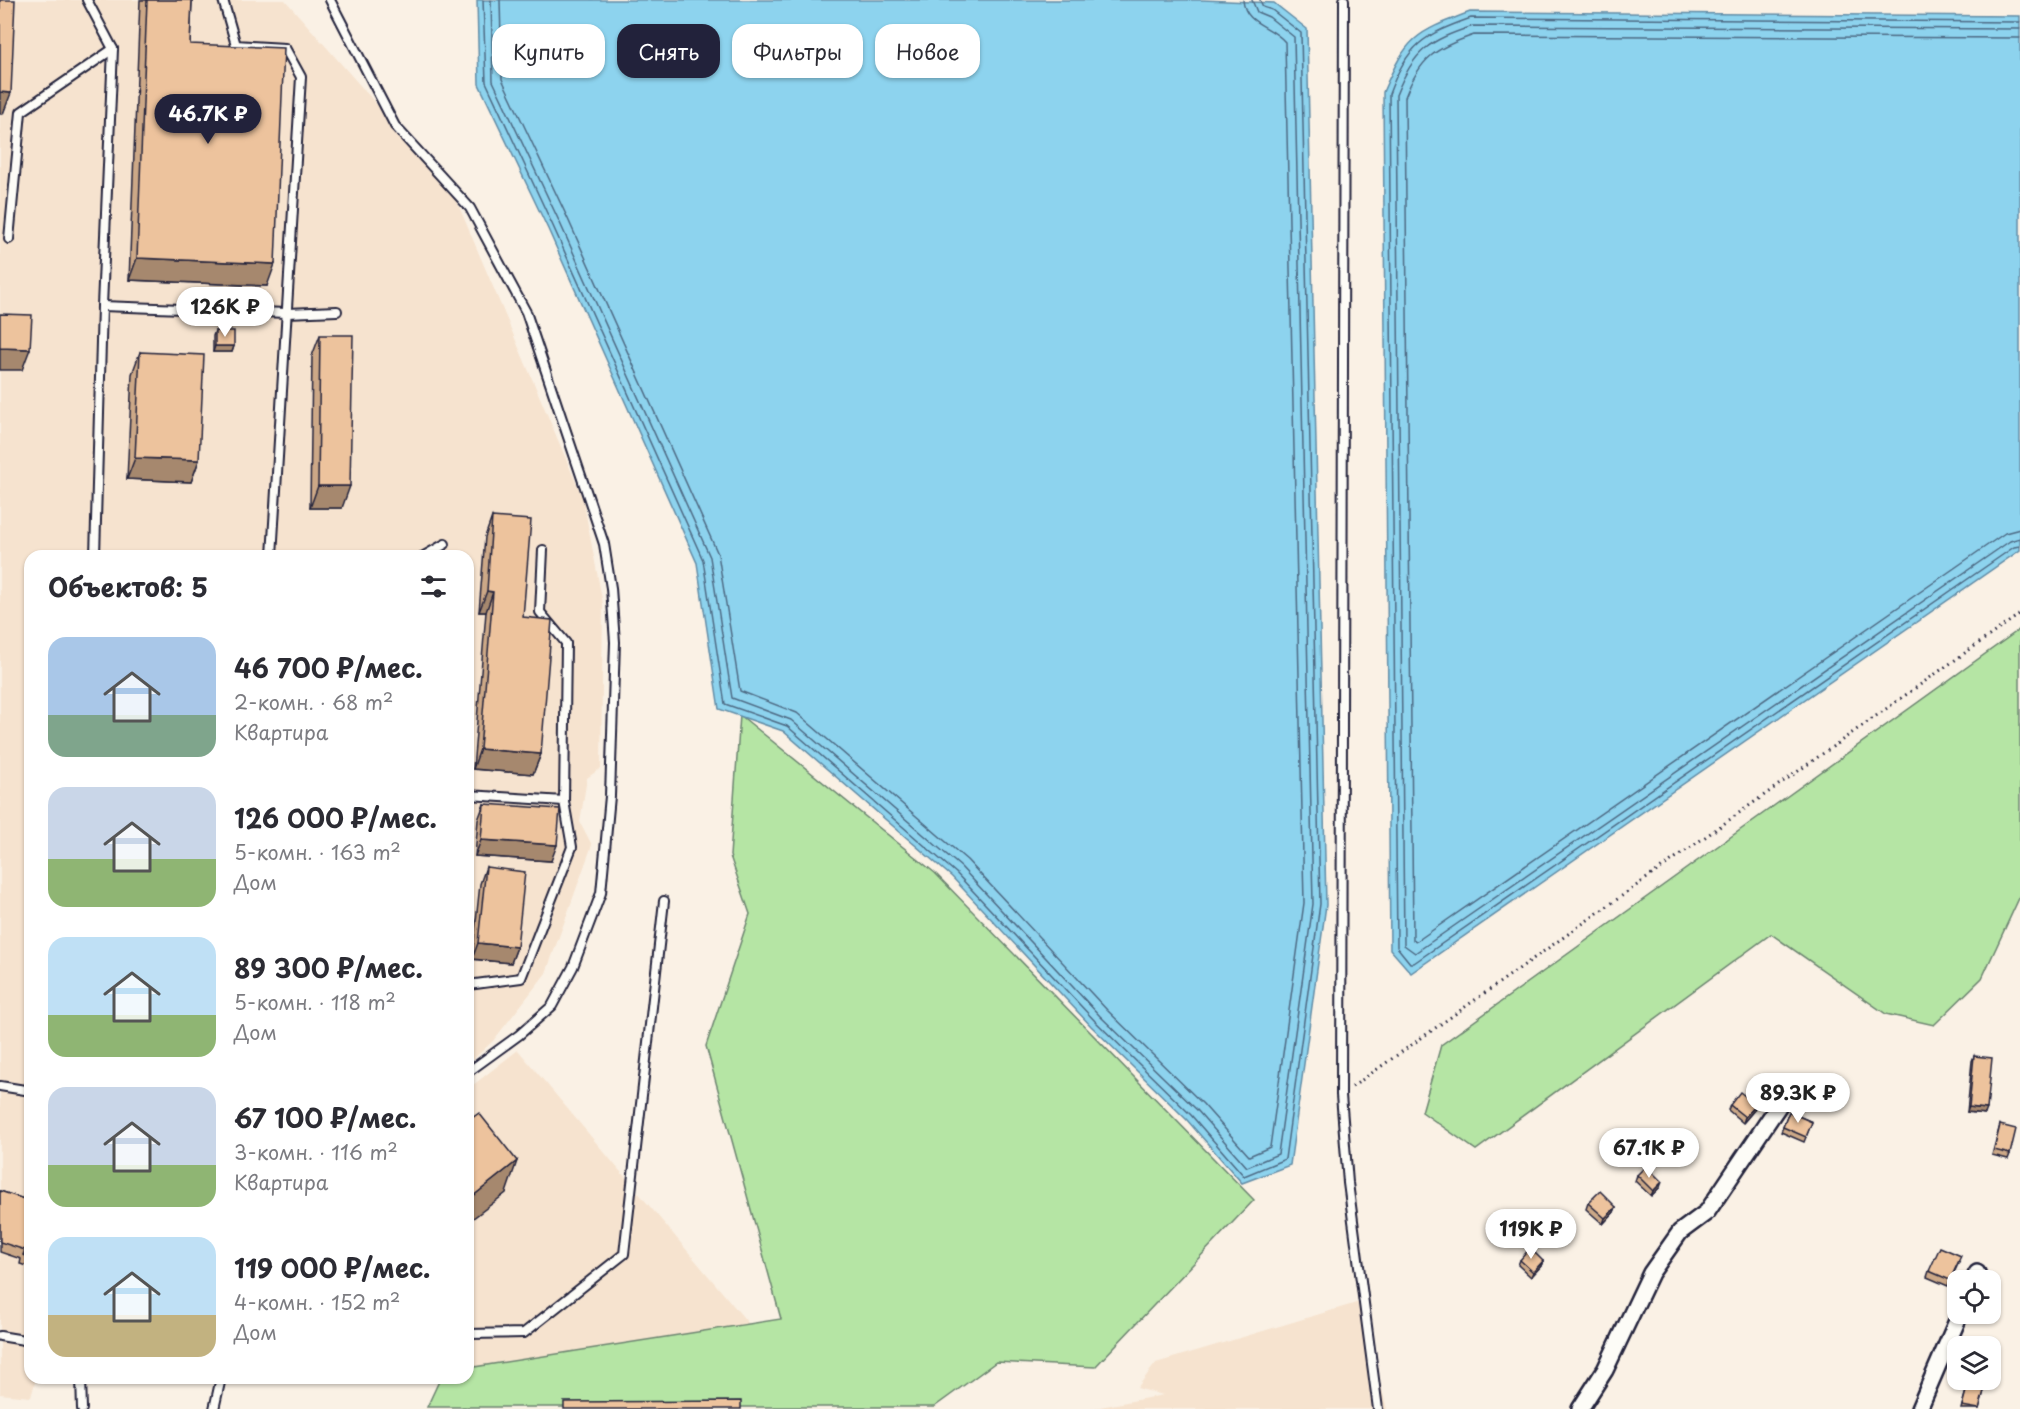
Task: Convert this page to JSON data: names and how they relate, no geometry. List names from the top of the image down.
{
  "page": {
    "chip": [
      "Купить",
      "Снять",
      "Фильтры",
      "Новое"
    ],
    "price": [
      "46.7K ₽",
      "126K ₽",
      "89.3K ₽",
      "67.1K ₽",
      "119K ₽"
    ],
    "heading": "Объектов: 5",
    "list": [
      {
        "name": "46 700 ₽/мес.",
        "note": "2-комн. · 68 m² · Квартира"
      },
      {
        "name": "126 000 ₽/мес.",
        "note": "5-комн. · 163 m² · Дом"
      },
      {
        "name": "89 300 ₽/мес.",
        "note": "5-комн. · 118 m² · Дом"
      },
      {
        "name": "67 100 ₽/мес.",
        "note": "3-комн. · 116 m² · Квартира"
      },
      {
        "name": "119 000 ₽/мес.",
        "note": "4-комн. · 152 m² · Дом"
      }
    ]
  }
}
